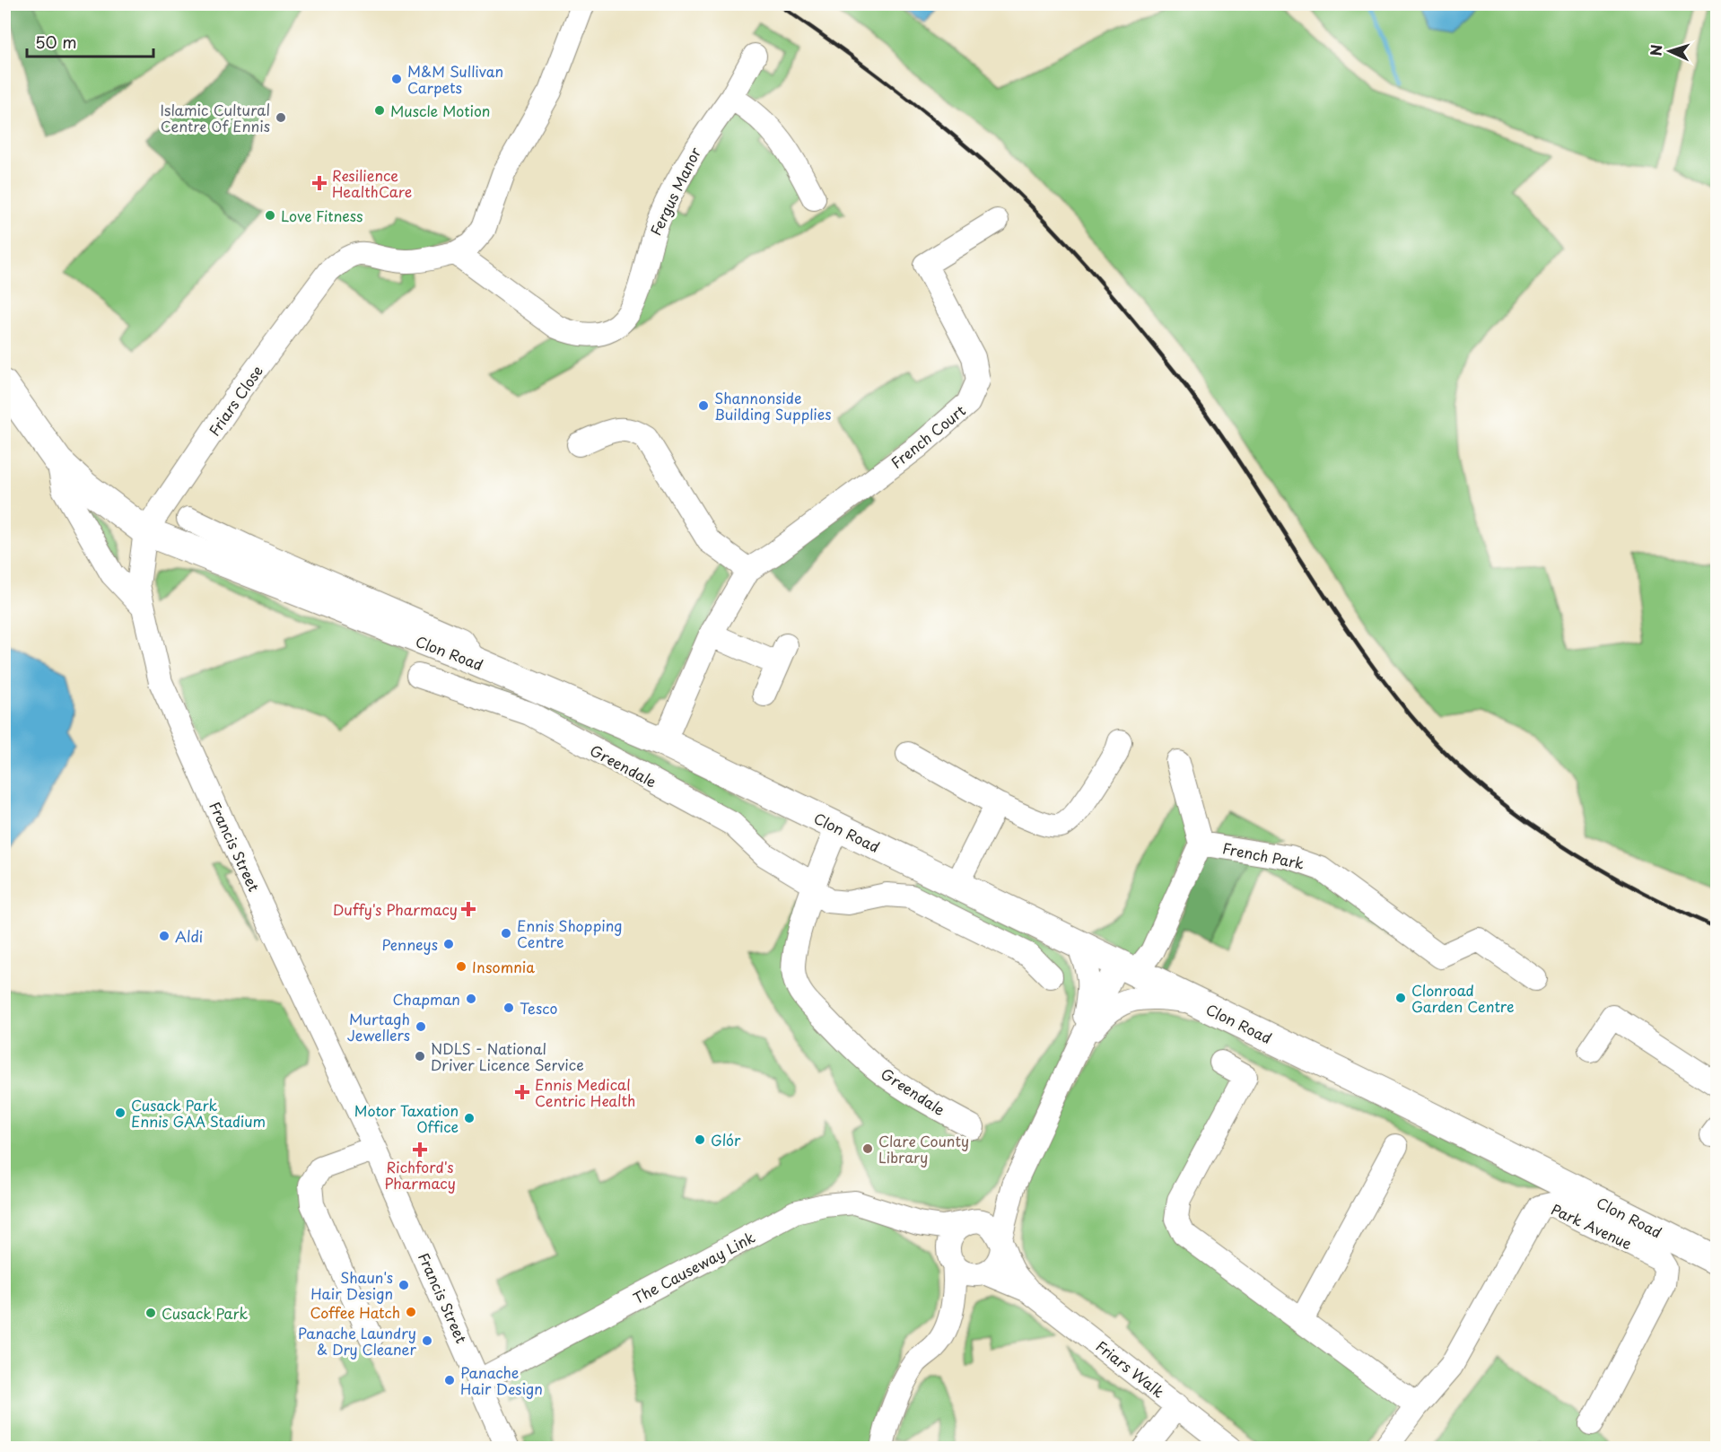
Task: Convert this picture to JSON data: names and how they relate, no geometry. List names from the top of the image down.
{
  "streets": {
    "main road": ["Clon Road"],
    "street": [
      "Fergus Manor",
      "Friars Close",
      "French Court",
      "Greendale",
      "Francis Street",
      "French Park",
      "Park Avenue",
      "The Causeway Link",
      "Friars Walk"
    ]
  },
  "crossings": [
    ["Fergus Manor", "Friars Close"],
    ["Friars Close", "Clon Road"],
    ["Friars Close", "Francis Street"],
    ["French Court", "Clon Road"],
    ["Clon Road", "Greendale"],
    ["Clon Road", "Francis Street"],
    ["Francis Street", "The Causeway Link"],
    ["The Causeway Link", "Friars Walk"]
  ],
  "places": {
    "other": [
      "M&M Sullivan Carpets",
      "Muscle Motion",
      "Islamic Cultural Centre Of Ennis",
      "Love Fitness",
      "Shannonside Building Supplies",
      "Ennis Shopping Centre",
      "Aldi",
      "Penneys",
      "Insomnia",
      "Clonroad Garden Centre",
      "Chapman",
      "Tesco",
      "Murtagh Jewellers",
      "NDLS - National Driver Licence Service",
      "Cusack Park Ennis GAA Stadium",
      "Motor Taxation Office",
      "Glór",
      "Clare County Library",
      "Shaun's Hair Design",
      "Coffee Hatch",
      "Cusack Park",
      "Panache Laundry & Dry Cleaner",
      "Panache Hair Design"
    ],
    "health": [
      "Resilience HealthCare",
      "Duffy's Pharmacy",
      "Ennis Medical Centric Health",
      "Richford's Pharmacy"
    ]
  },
  "scale_bar": "50 m",
  "north": "left"
}
